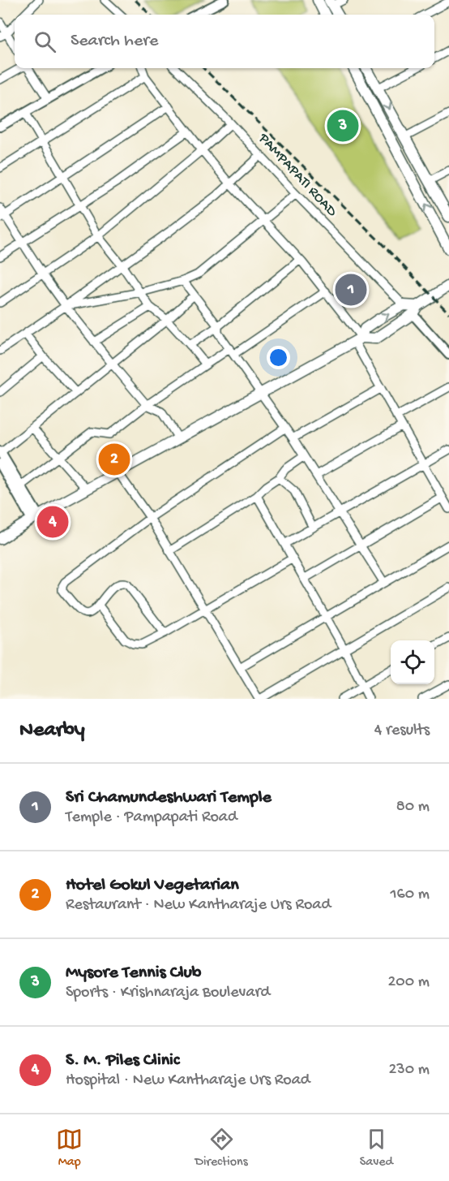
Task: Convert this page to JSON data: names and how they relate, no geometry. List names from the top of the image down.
{
  "streets": {
    "street": ["PAMPAPATI ROAD"]
  },
  "page": {
    "search": "Search here",
    "pins": [
      "3",
      "1",
      "2",
      "4"
    ],
    "heading": ["Nearby", "4 results"],
    "list": [
      {
        "mark": "1",
        "name": "Sri Chamundeshwari Temple",
        "note": "Temple · Pampapati Road",
        "value": "80 m"
      },
      {
        "mark": "2",
        "name": "Hotel Gokul Vegetarian",
        "note": "Restaurant · New Kantharaje Urs Road",
        "value": "160 m"
      },
      {
        "mark": "3",
        "name": "Mysore Tennis Club",
        "note": "Sports · Krishnaraja Boulevard",
        "value": "200 m"
      },
      {
        "mark": "4",
        "name": "S. M. Piles Clinic",
        "note": "Hospital · New Kantharaje Urs Road",
        "value": "230 m"
      }
    ],
    "nav": ["Map", "Directions", "Saved"]
  }
}
